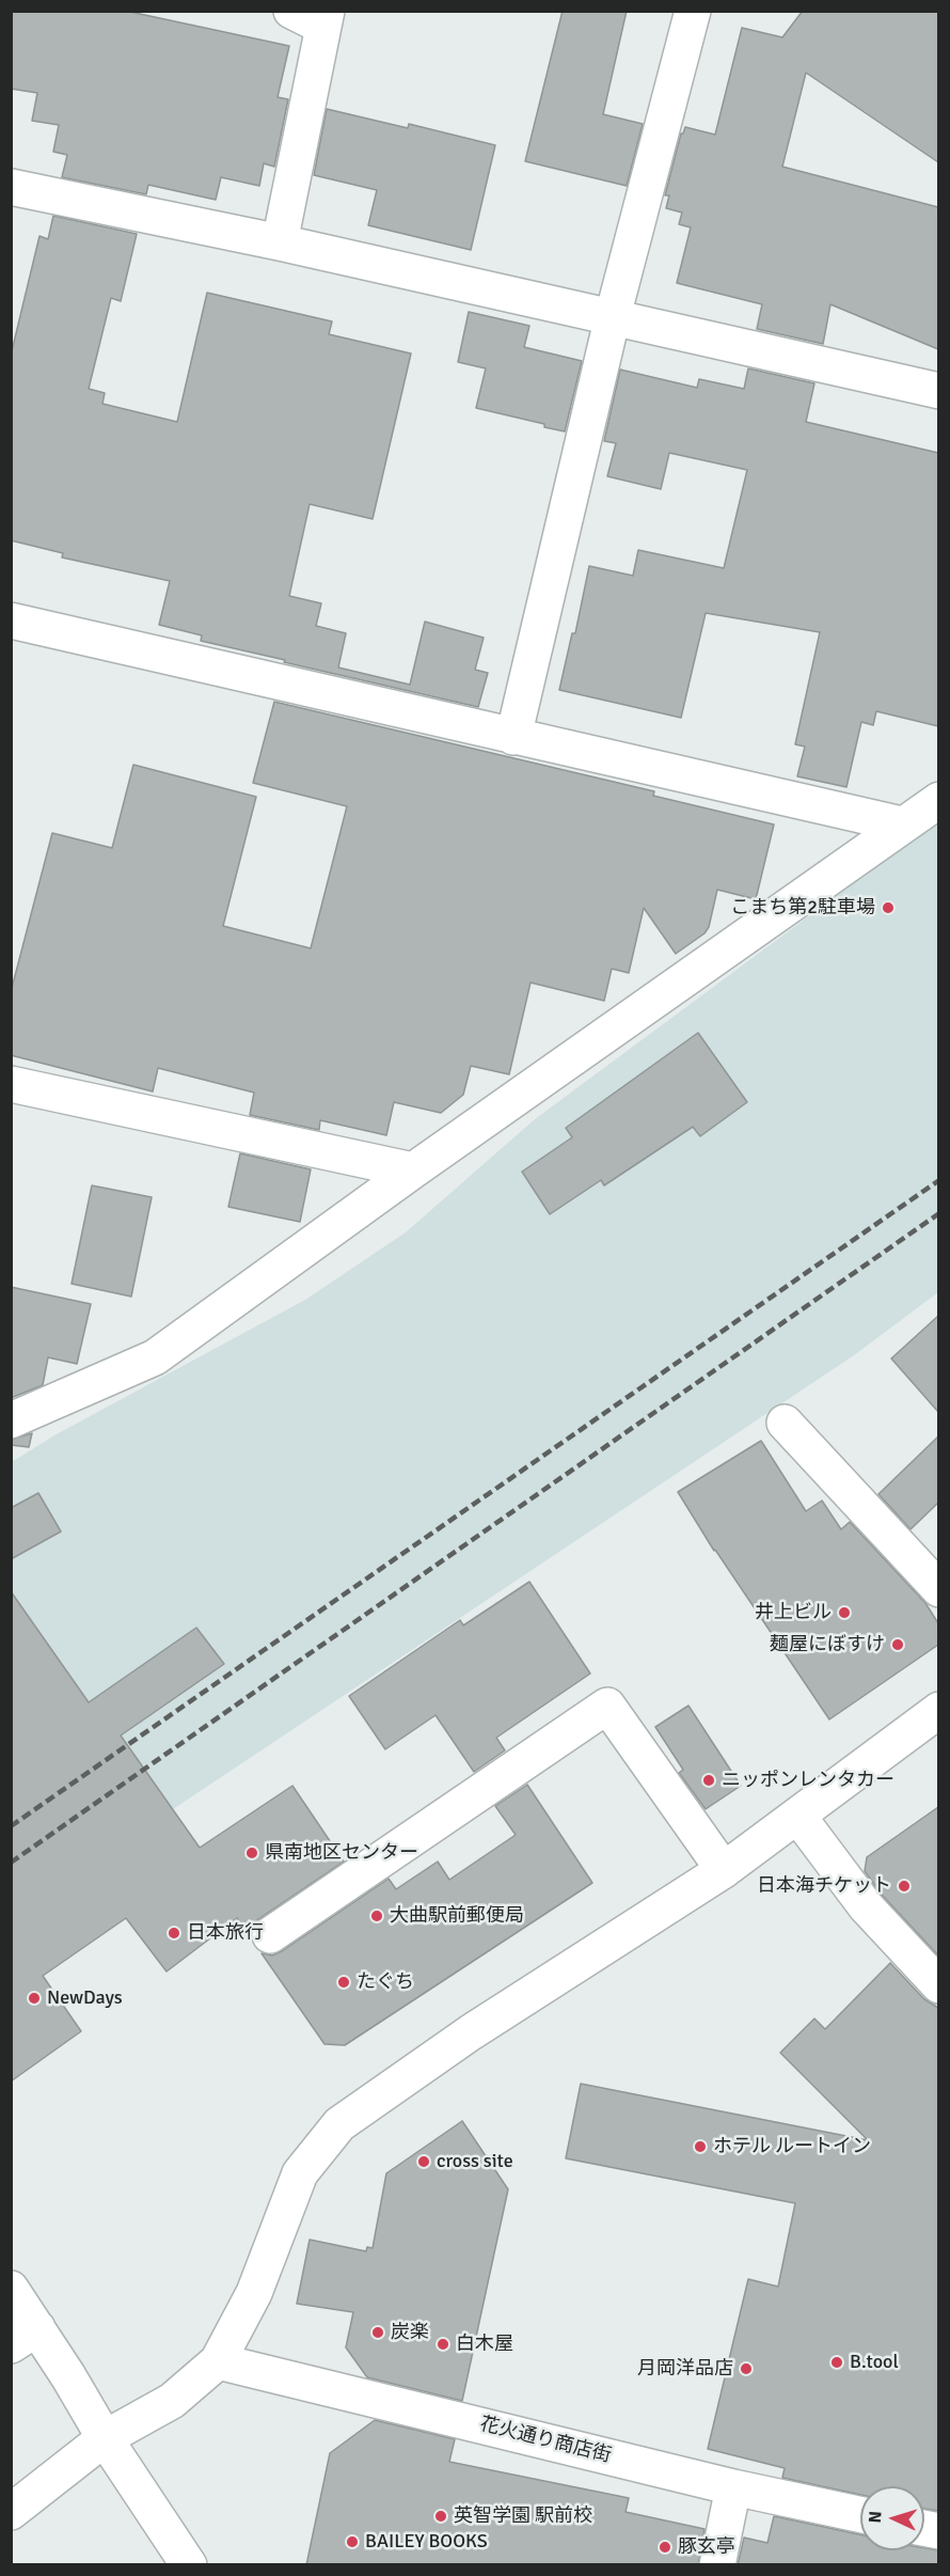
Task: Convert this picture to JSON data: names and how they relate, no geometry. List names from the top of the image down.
{
  "streets": {
    "street": ["花火通り商店街"]
  },
  "places": [
    "こまち第2駐車場",
    "井上ビル",
    "麺屋にぼすけ",
    "ニッポンレンタカー",
    "県南地区センター",
    "日本海チケット",
    "大曲駅前郵便局",
    "日本旅行",
    "たぐち",
    "NewDays",
    "ホテル ルートイン",
    "cross site",
    "炭楽",
    "白木屋",
    "B.tool",
    "月岡洋品店",
    "英智学園 駅前校",
    "BAILEY BOOKS",
    "豚玄亭"
  ],
  "north": "left"
}
